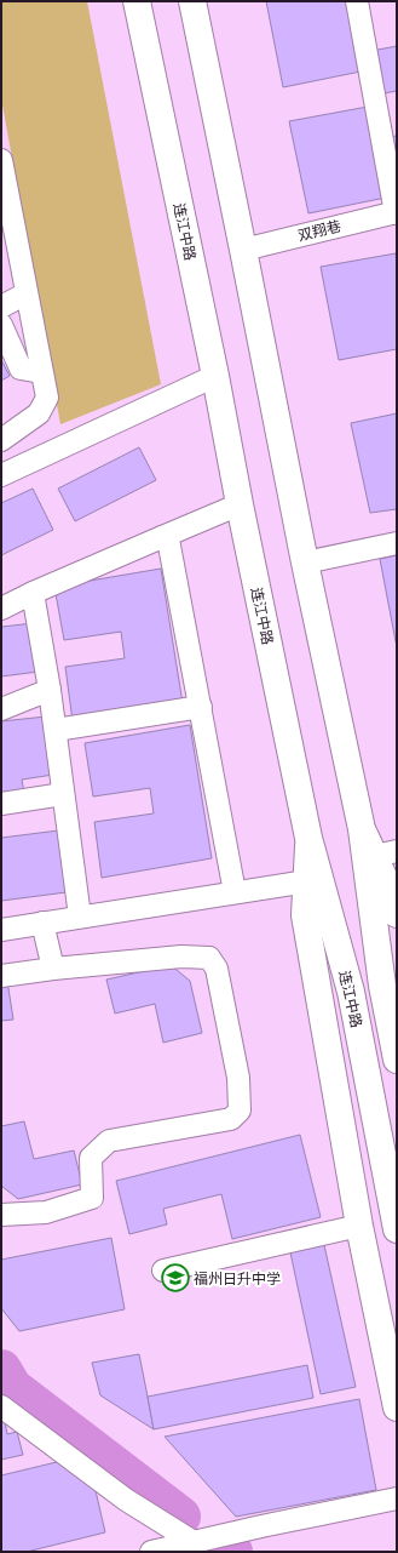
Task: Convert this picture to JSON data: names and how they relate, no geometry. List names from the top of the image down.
{
  "streets": {
    "main road": ["连江中路"],
    "street": ["双翔巷"]
  },
  "places": {
    "school or university": ["福州日升中学"]
  }
}
